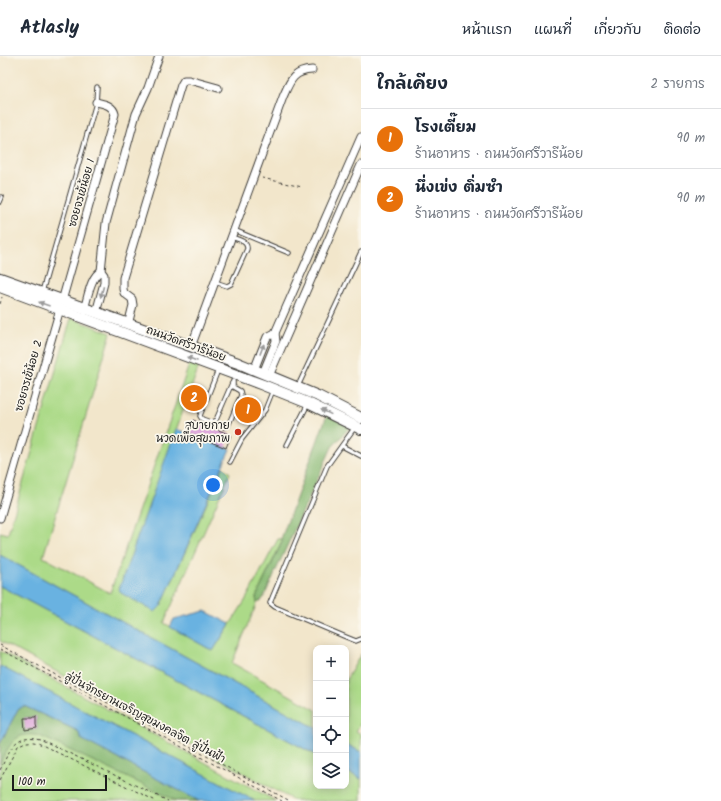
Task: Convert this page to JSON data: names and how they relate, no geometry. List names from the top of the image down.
{
  "streets": {
    "main road": ["ถนนวัดศรีวารีน้อย"],
    "street": ["ซอยจรเข้น้อย 1", "ซอยจรเข้น้อย 2"],
    "path": ["ลู่ปั่นจักรยานเจริญสุขมงคลจิต ลู่ปั่นฟ้า"]
  },
  "crossings": [
    ["ซอยจรเข้น้อย 1", "ถนนวัดศรีวารีน้อย"],
    ["ซอยจรเข้น้อย 1", "ซอยจรเข้น้อย 2"],
    ["ถนนวัดศรีวารีน้อย", "ซอยจรเข้น้อย 2"]
  ],
  "places": ["สบายกาย นวดเพื่อสุขภาพ"],
  "scale_bar": "100 m",
  "page": {
    "header": "Atlasly",
    "nav": [
      "หน้าแรก",
      "แผนที่",
      "เกี่ยวกับ",
      "ติดต่อ"
    ],
    "heading": ["ใกล้เคียง", "2 รายการ"],
    "list": [
      {
        "mark": "1",
        "name": "โรงเตี๊ยม",
        "note": "ร้านอาหาร · ถนนวัดศรีวารีน้อย",
        "value": "90 m"
      },
      {
        "mark": "2",
        "name": "นึ่งเข่ง ติ่มซำ",
        "note": "ร้านอาหาร · ถนนวัดศรีวารีน้อย",
        "value": "90 m"
      }
    ],
    "pins": ["2", "1"],
    "map_buttons": ["+", "−"],
    "scale": "100 m"
  }
}
